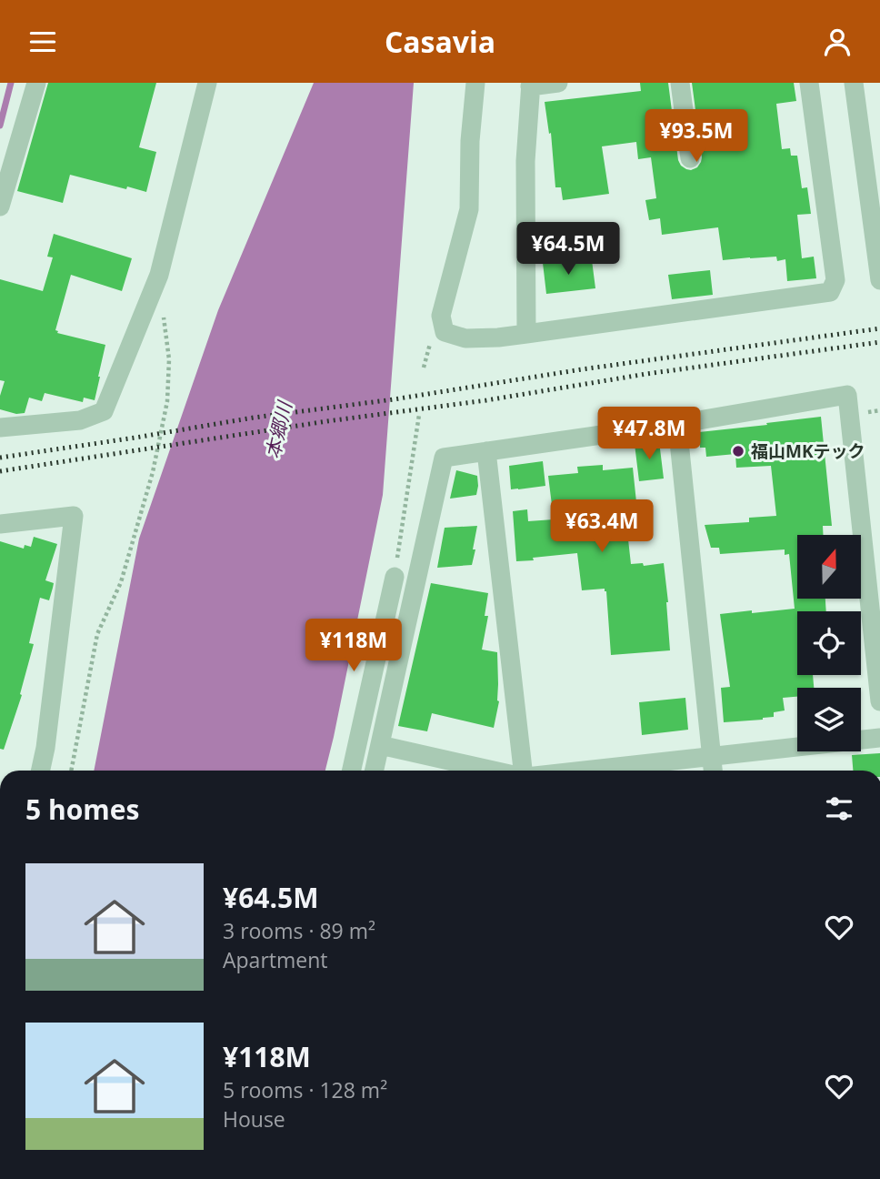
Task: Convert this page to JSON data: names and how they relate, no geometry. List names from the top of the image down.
{
  "water": ["本郷川"],
  "places": ["福山MKテック"],
  "north": "top",
  "page": {
    "header": "Casavia",
    "price": [
      "¥93.5M",
      "¥64.5M",
      "¥47.8M",
      "¥63.4M",
      "¥118M"
    ],
    "heading": "5 homes",
    "list": [
      {
        "name": "¥64.5M",
        "note": "3 rooms · 89 m² · Apartment"
      },
      {
        "name": "¥118M",
        "note": "5 rooms · 128 m² · House"
      }
    ]
  }
}
